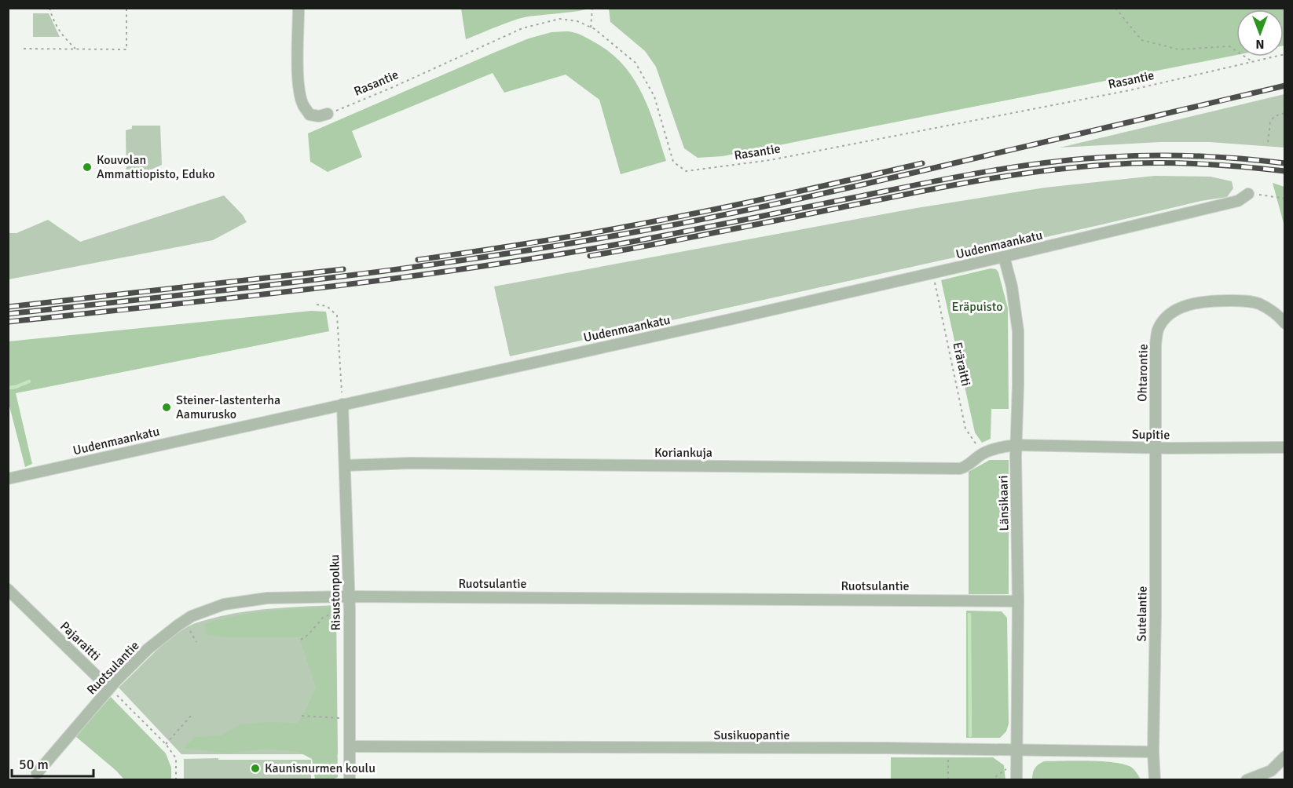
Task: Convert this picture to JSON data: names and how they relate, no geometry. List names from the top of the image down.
{
  "streets": {
    "street": [
      "Uudenmaankatu",
      "Ohtarontie",
      "Supitie",
      "Koriankuja",
      "Länsikaari",
      "Ruotsulantie",
      "Risustonpolku",
      "Sutelantie",
      "Pajaraitti",
      "Susikuopantie"
    ],
    "path": ["Rasantie", "Eräraitti"]
  },
  "crossings": [
    ["Uudenmaankatu", "Eräraitti"],
    ["Uudenmaankatu", "Länsikaari"],
    ["Uudenmaankatu", "Risustonpolku"],
    ["Eräraitti", "Koriankuja"],
    ["Ohtarontie", "Supitie"],
    ["Ohtarontie", "Sutelantie"],
    ["Supitie", "Koriankuja"],
    ["Supitie", "Länsikaari"],
    ["Supitie", "Sutelantie"],
    ["Koriankuja", "Länsikaari"],
    ["Koriankuja", "Risustonpolku"],
    ["Länsikaari", "Ruotsulantie"],
    ["Länsikaari", "Susikuopantie"],
    ["Ruotsulantie", "Risustonpolku"],
    ["Ruotsulantie", "Pajaraitti"],
    ["Risustonpolku", "Susikuopantie"],
    ["Sutelantie", "Susikuopantie"]
  ],
  "parks": ["Eräpuisto"],
  "places": ["Kouvolan Ammattiopisto, Eduko", "Steiner-lastenterha Aamurusko", "Kaunisnurmen koulu"],
  "scale_bar": "50 m",
  "north": "bottom"
}
